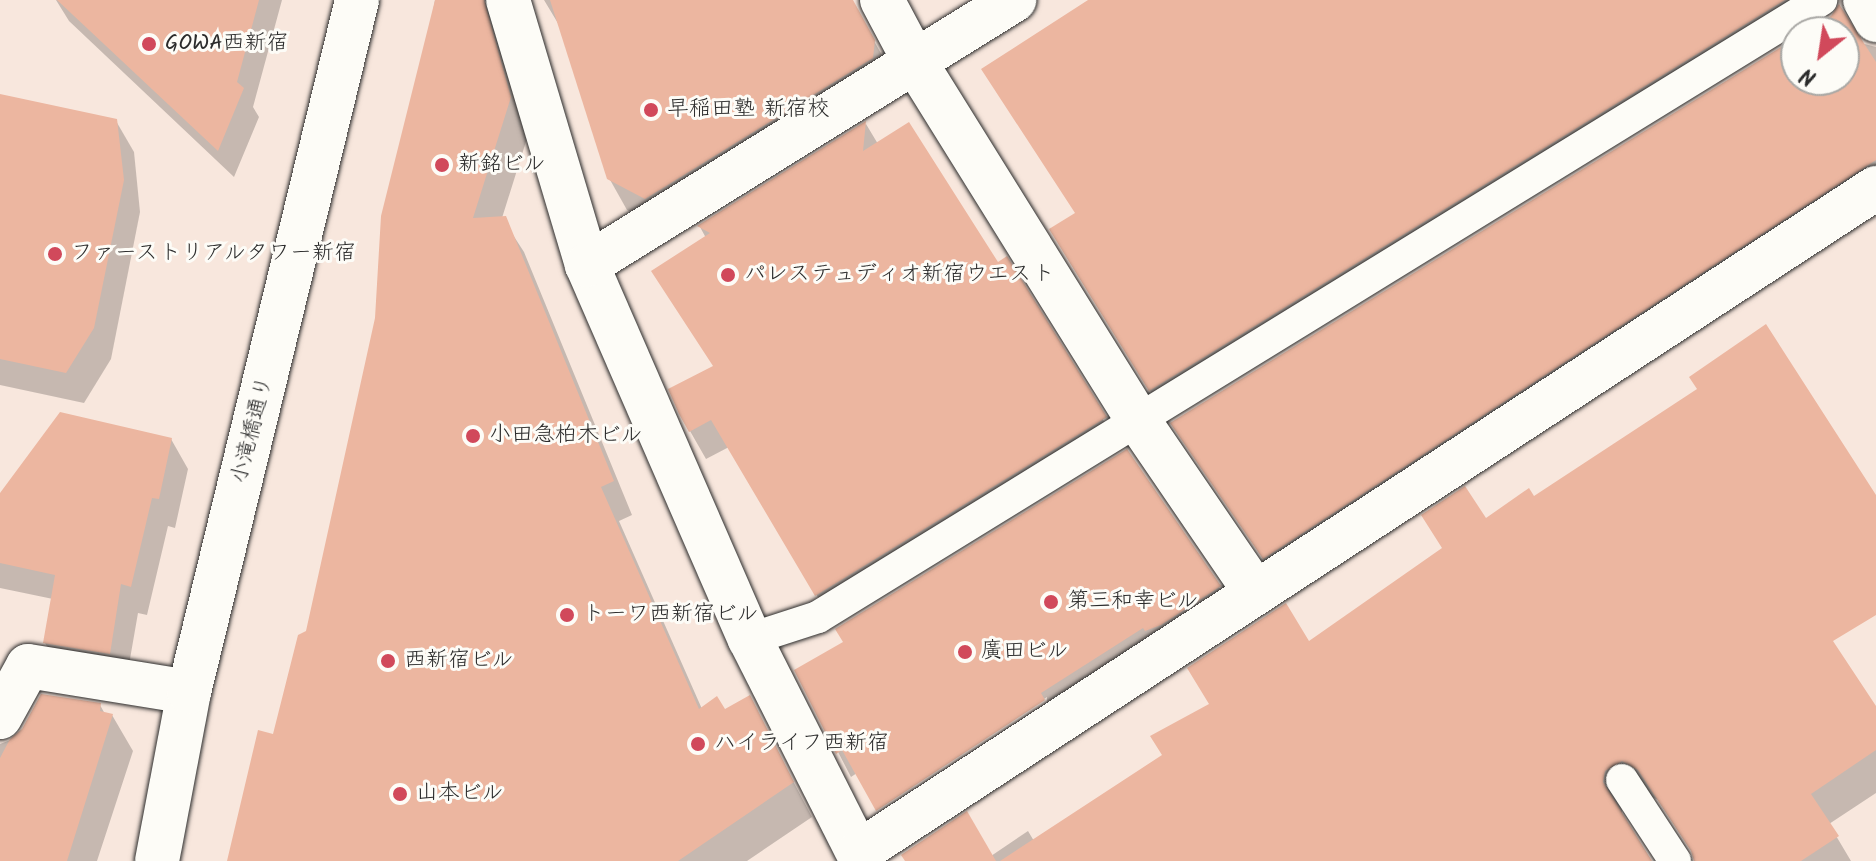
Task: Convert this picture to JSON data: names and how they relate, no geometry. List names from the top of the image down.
{
  "streets": {
    "street": ["小滝橋通り"]
  },
  "places": [
    "GOWA西新宿",
    "早稲田塾 新宿校",
    "新銘ビル",
    "ファーストリアルタワー新宿",
    "パレステュディオ新宿ウエスト",
    "小田急柏木ビル",
    "第三和幸ビル",
    "トーワ西新宿ビル",
    "廣田ビル",
    "西新宿ビル",
    "ハイライフ西新宿",
    "山本ビル"
  ],
  "north": "bottom left"
}
